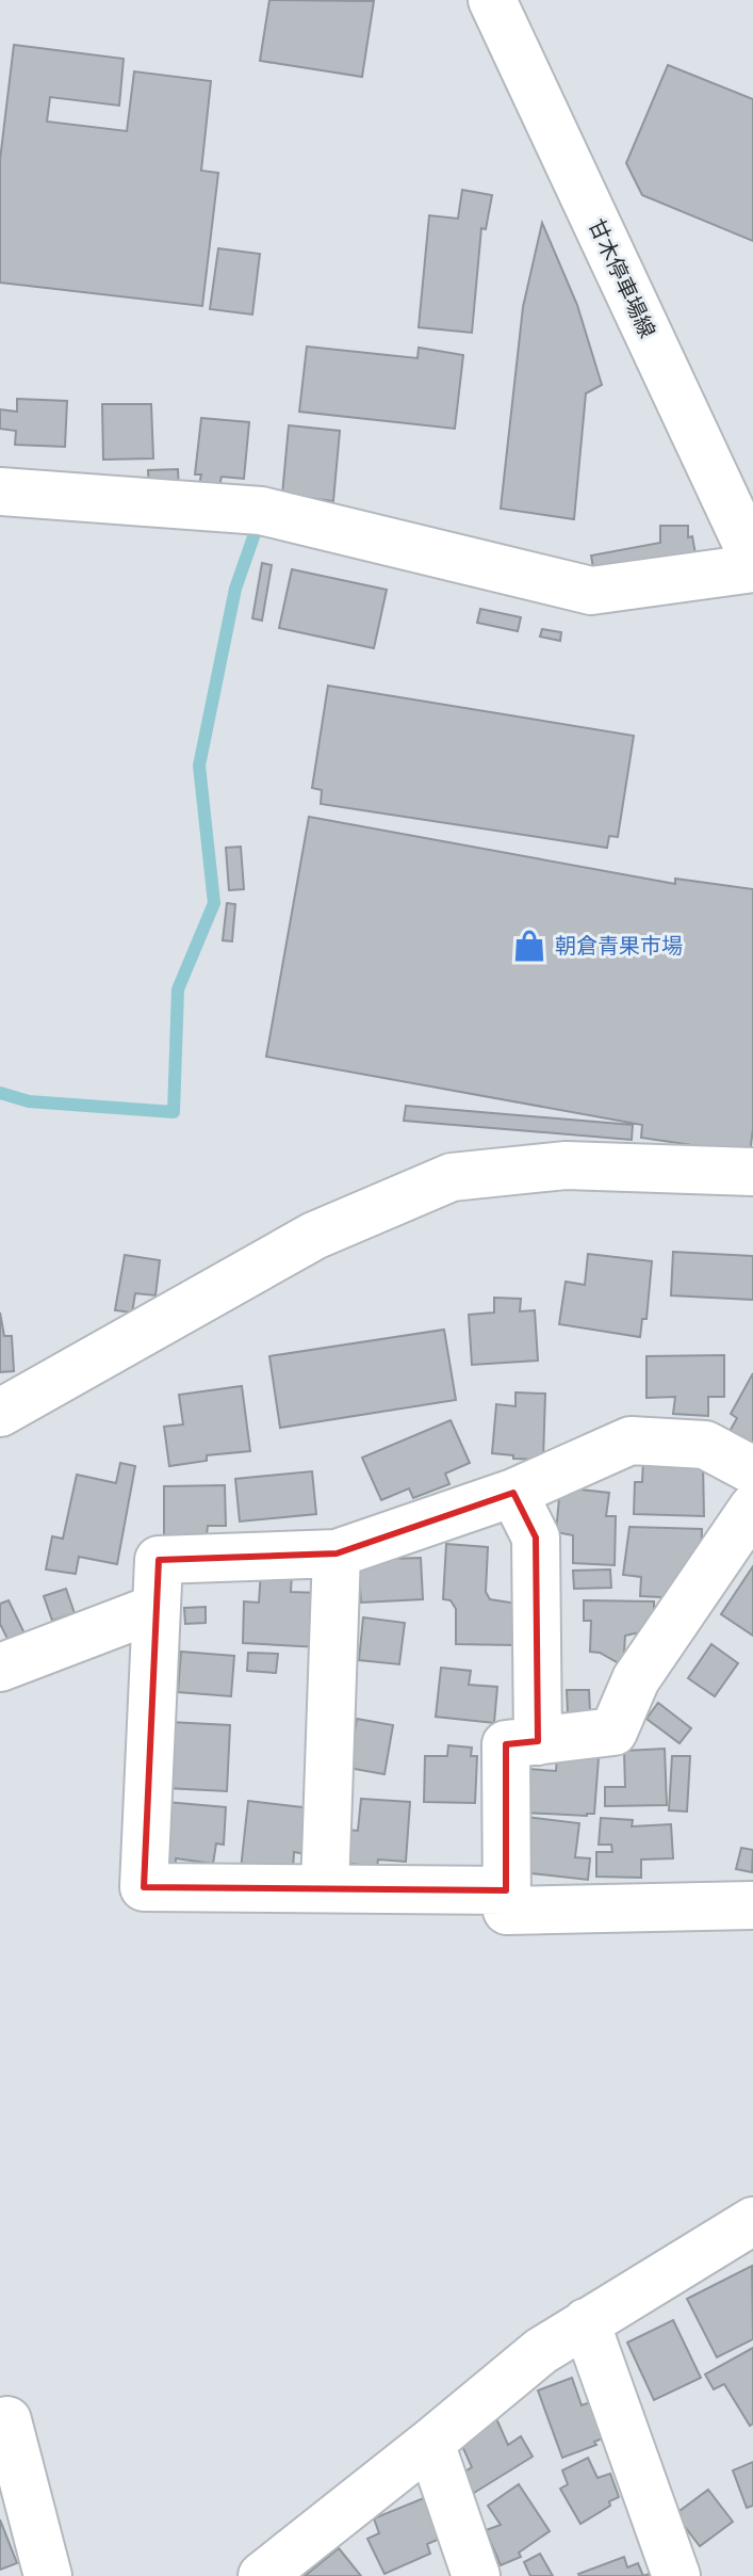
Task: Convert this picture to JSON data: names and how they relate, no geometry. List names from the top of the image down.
{
  "streets": {
    "street": ["甘木停車場線"]
  },
  "places": {
    "shop": ["朝倉青果市場"]
  }
}
